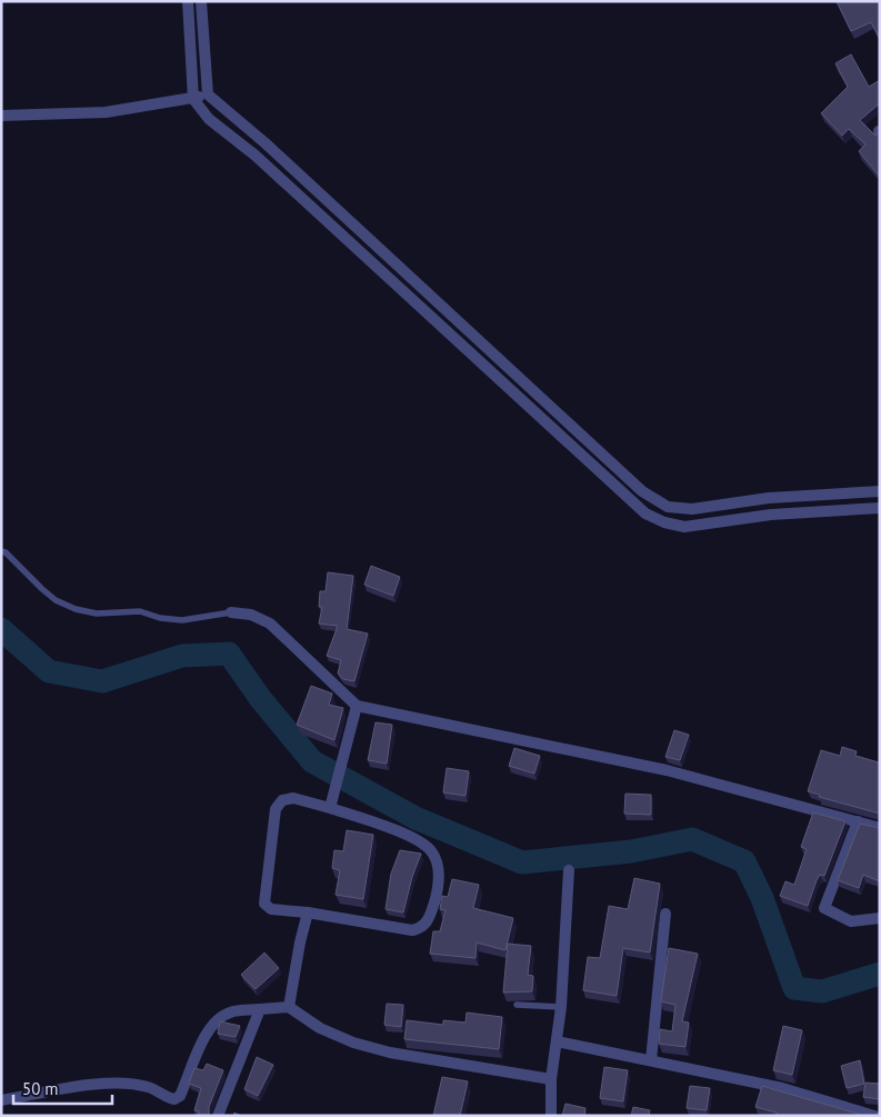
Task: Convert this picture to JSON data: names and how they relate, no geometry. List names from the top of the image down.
{
  "scale_bar": "50 m"
}
